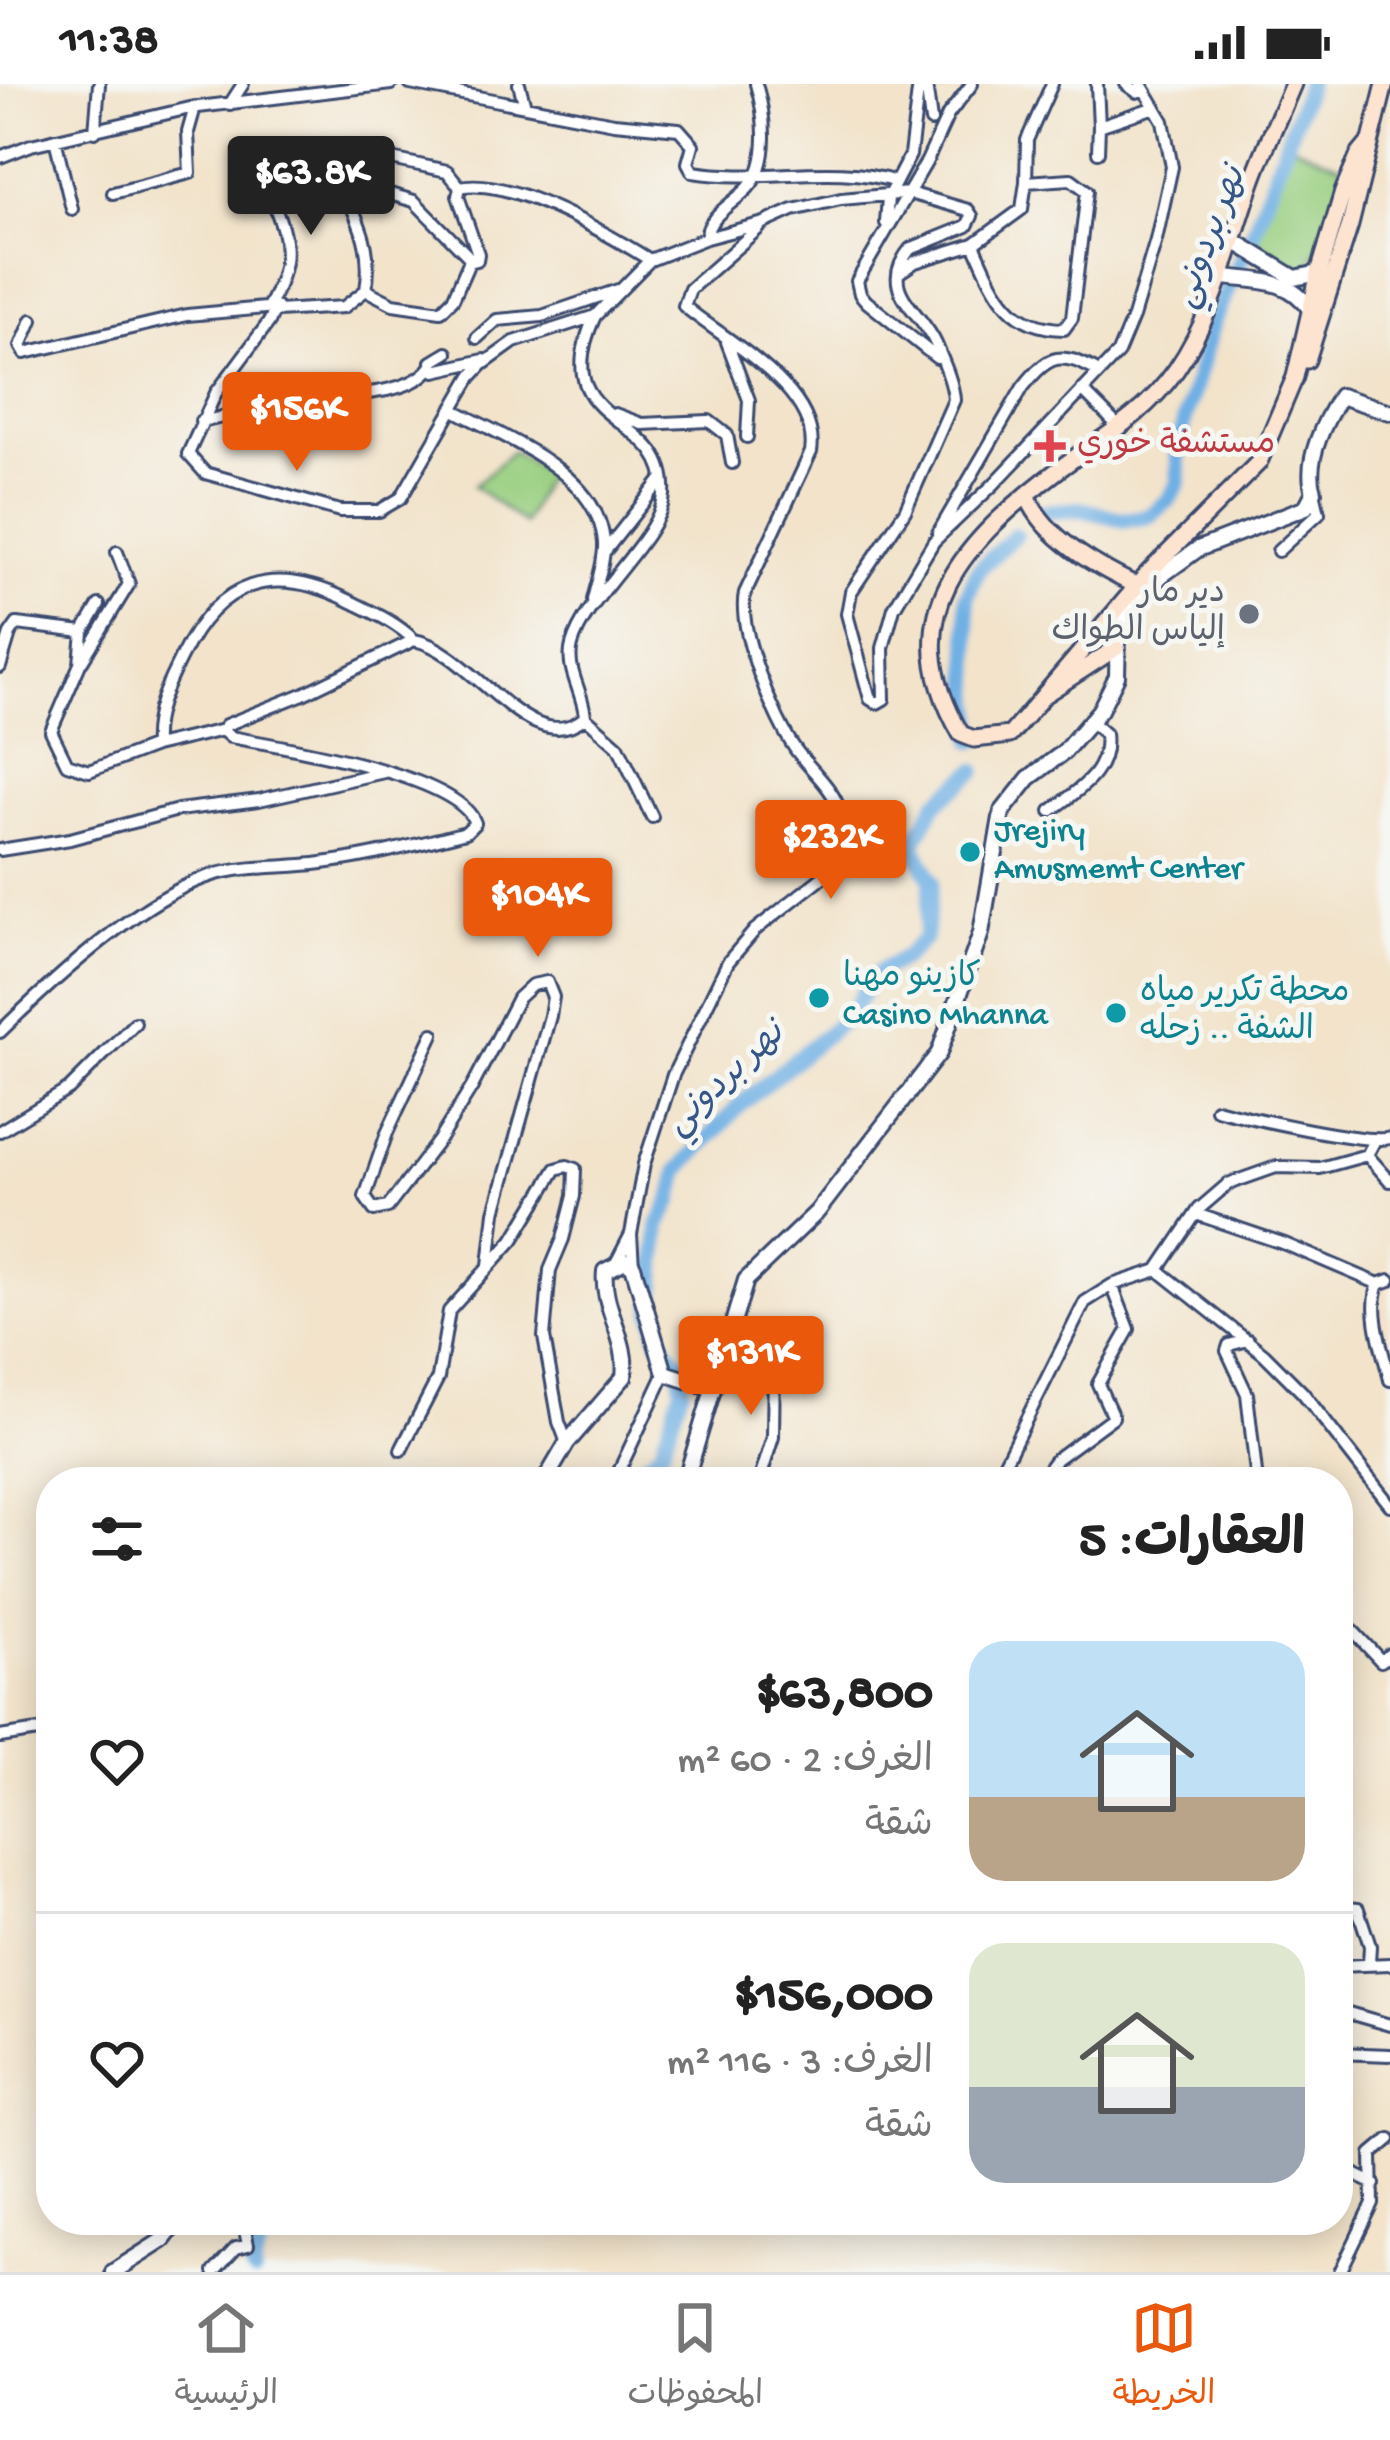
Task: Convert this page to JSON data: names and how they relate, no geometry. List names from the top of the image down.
{
  "water": ["نهر بردوني"],
  "places": {
    "health": ["مستشفة خوري"],
    "other": [
      "دير مار إلياس الطواك",
      "Jrejiry Amusmemt Center",
      "كازينو مهنا Casino Mhanna",
      "محطة تكرير مياه الشفة .. زحله"
    ]
  },
  "page": {
    "status": "11:38",
    "price": [
      "$63.8K",
      "$156K",
      "$232K",
      "$104K",
      "$131K"
    ],
    "heading": "العقارات: 5",
    "list": [
      {
        "name": "$63,800",
        "note": "الغرف: 2 · 60 m² · شقة"
      },
      {
        "name": "$156,000",
        "note": "الغرف: 3 · 116 m² · شقة"
      }
    ],
    "tabs": ["الخريطة", "المحفوظات", "الرئيسية"]
  }
}
